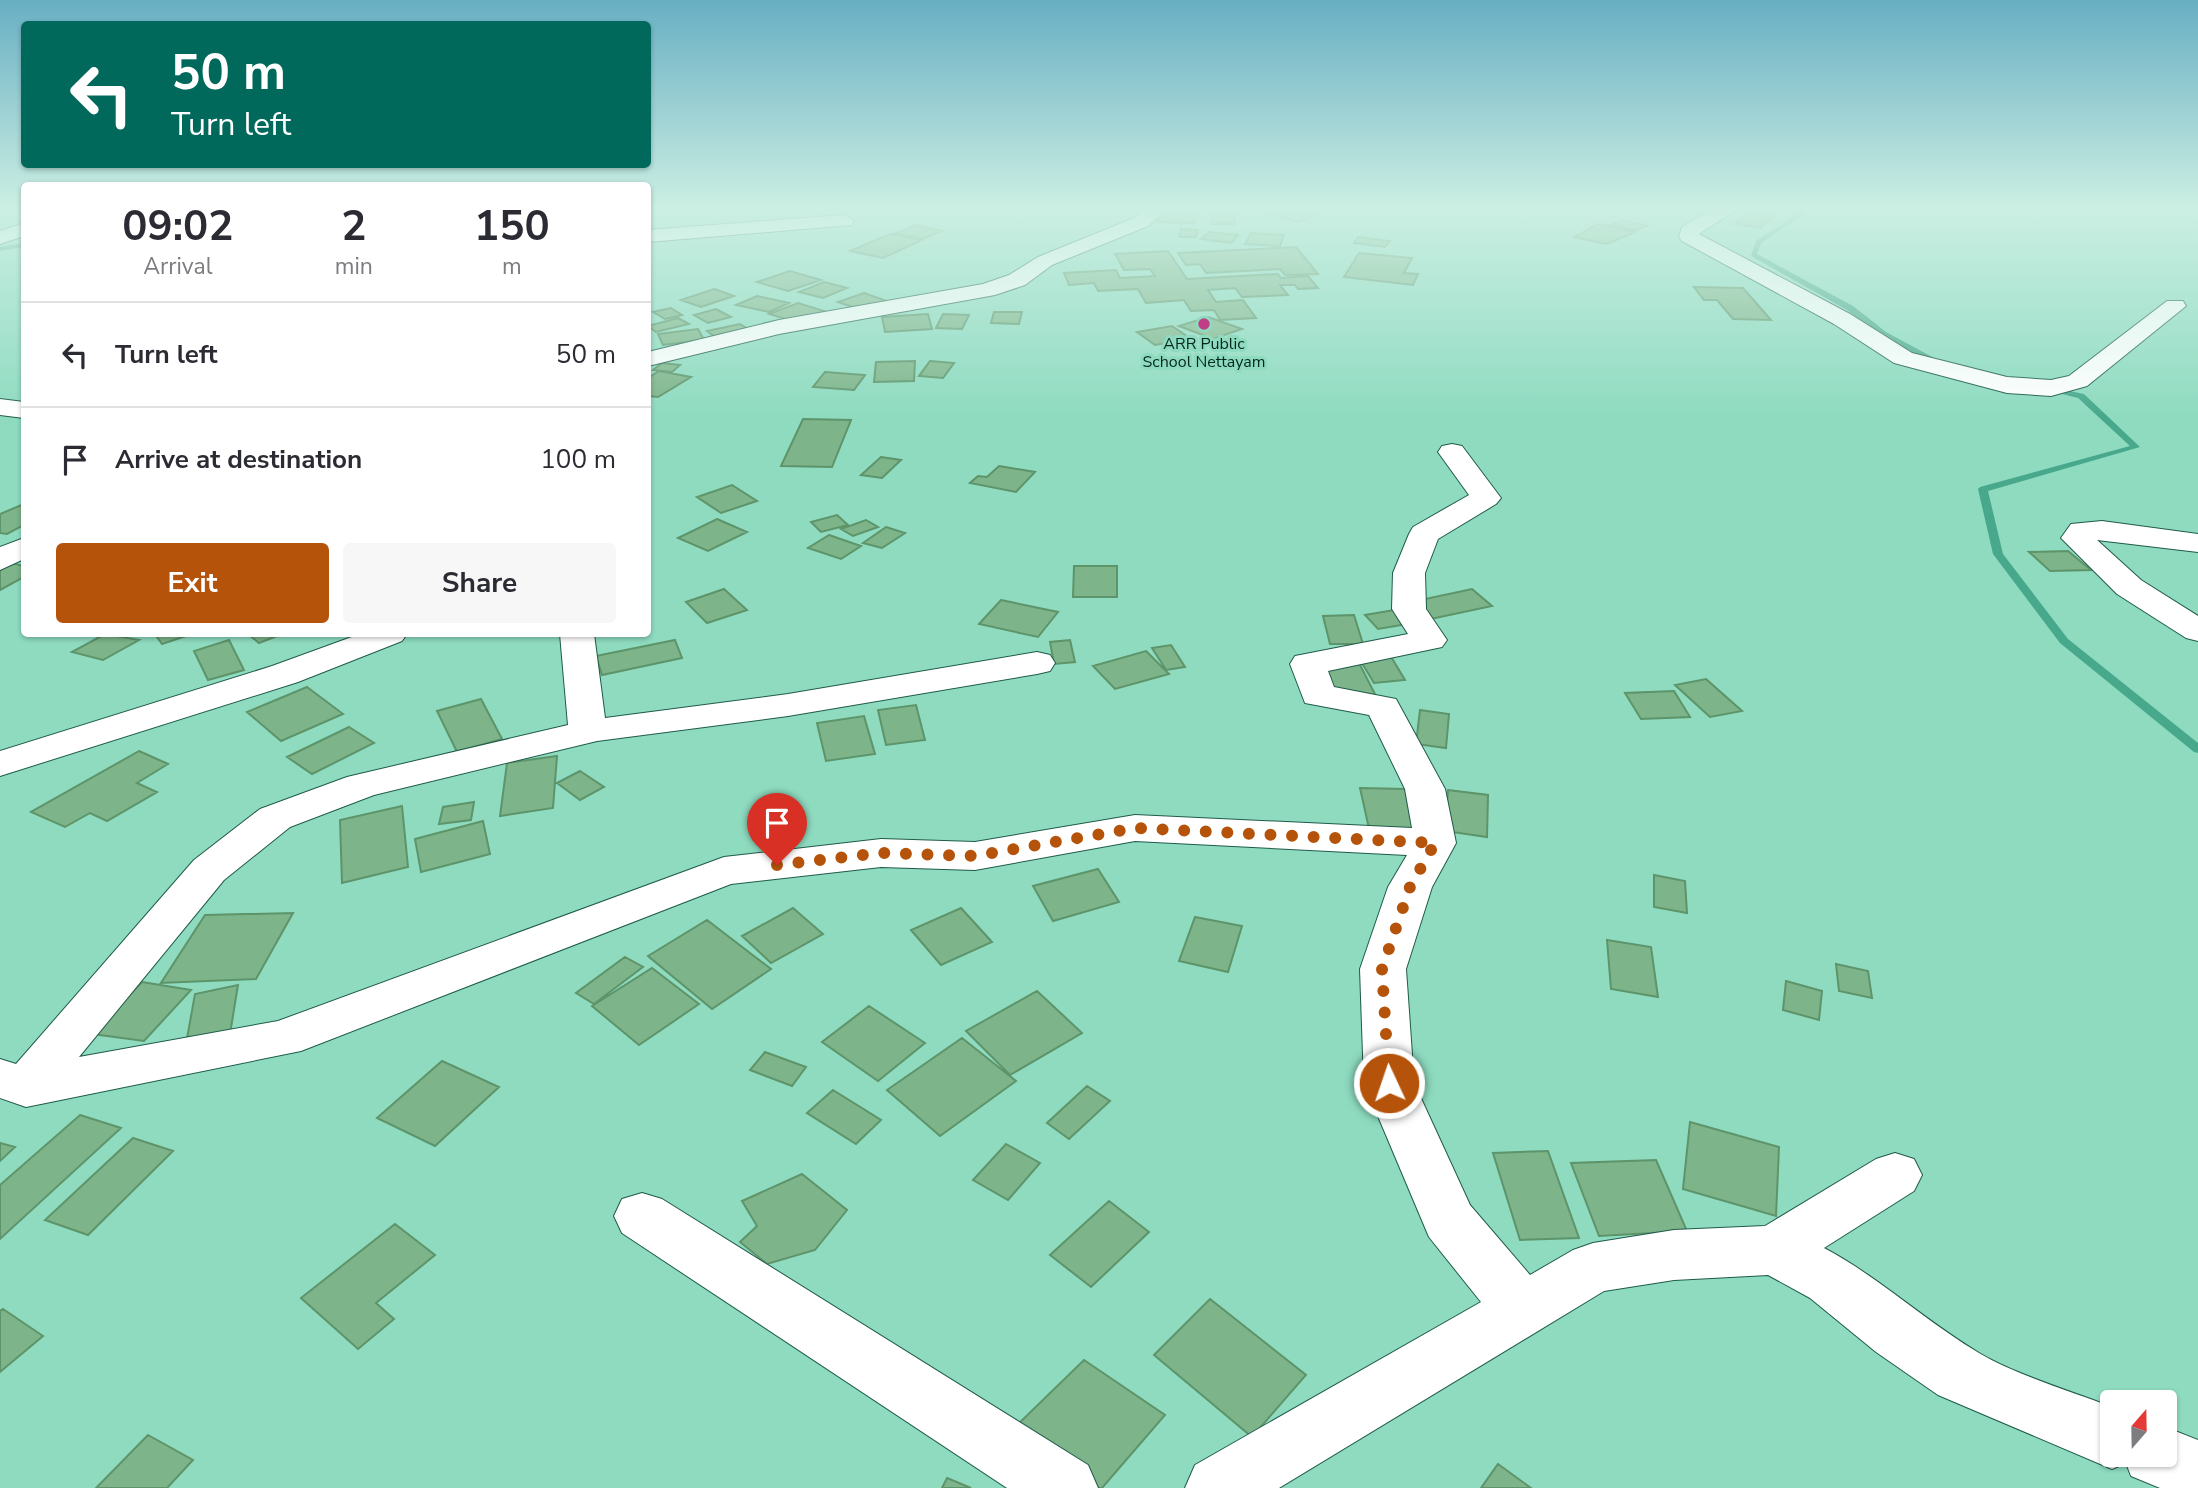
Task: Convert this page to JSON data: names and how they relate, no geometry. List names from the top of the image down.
{
  "places": ["ARR Public School Nettayam"],
  "north": "top",
  "page": {
    "turn": ["50 m", "Turn left"],
    "eta": [
      "09:02",
      "Arrival",
      "2",
      "min",
      "150",
      "m"
    ],
    "list": [
      {
        "name": "Turn left",
        "value": "50 m"
      },
      {
        "name": "Arrive at destination",
        "value": "100 m"
      }
    ],
    "buttons": ["Exit", "Share"]
  }
}
